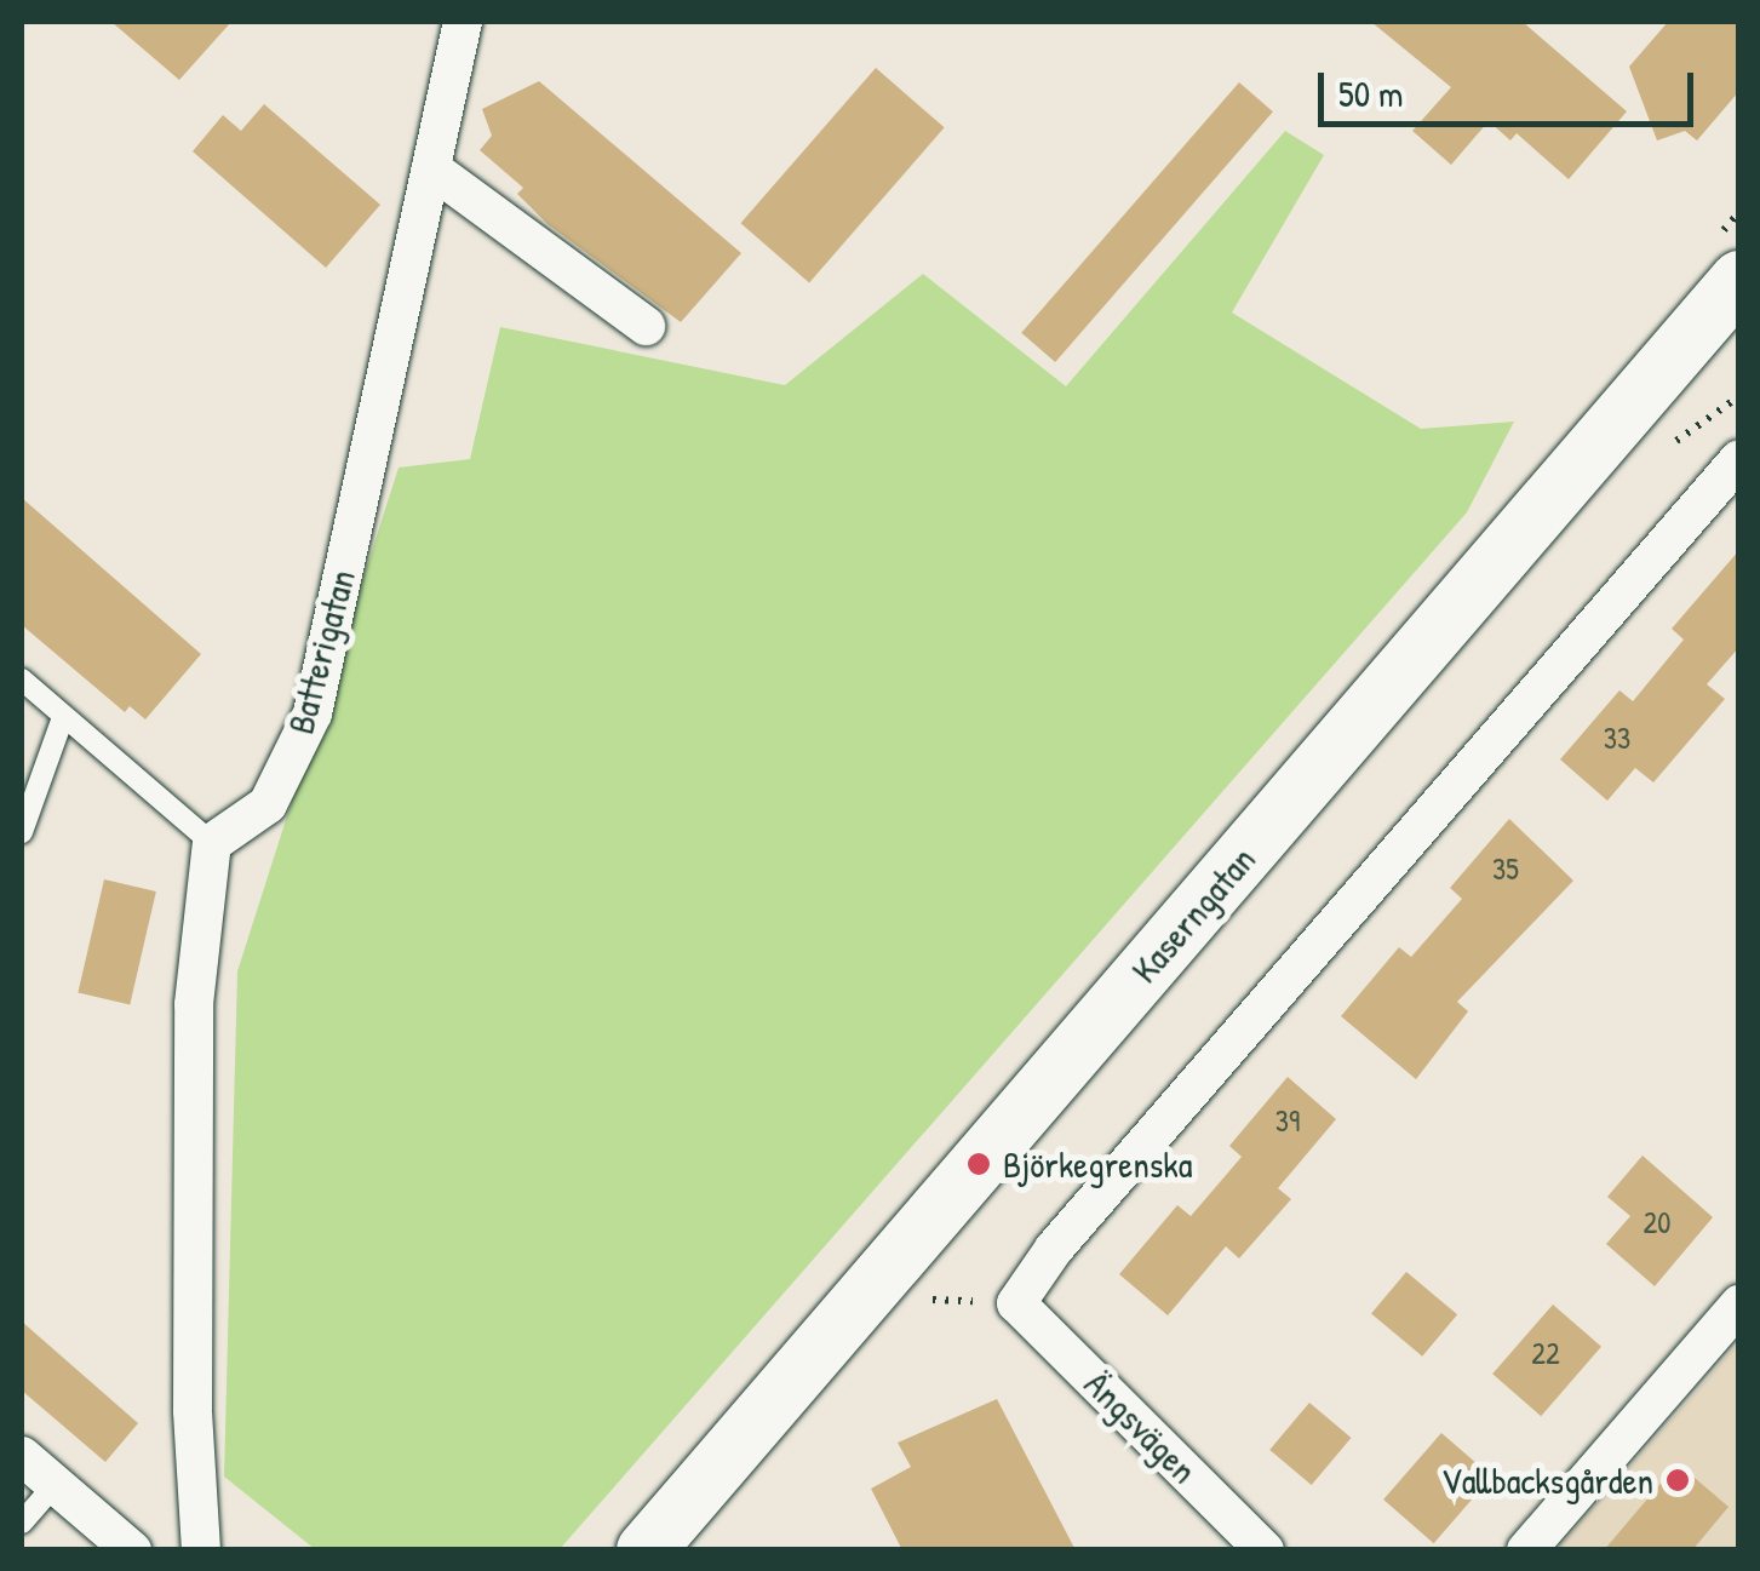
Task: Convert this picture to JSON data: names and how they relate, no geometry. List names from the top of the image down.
{
  "streets": {
    "main road": ["Kaserngatan"],
    "street": ["Batterigatan", "Ängsvägen"]
  },
  "places": ["Björkegrenska", "Vallbacksgården"],
  "house_numbers": [
    "33",
    "35",
    "39",
    "20",
    "22"
  ],
  "scale_bar": "50 m"
}
